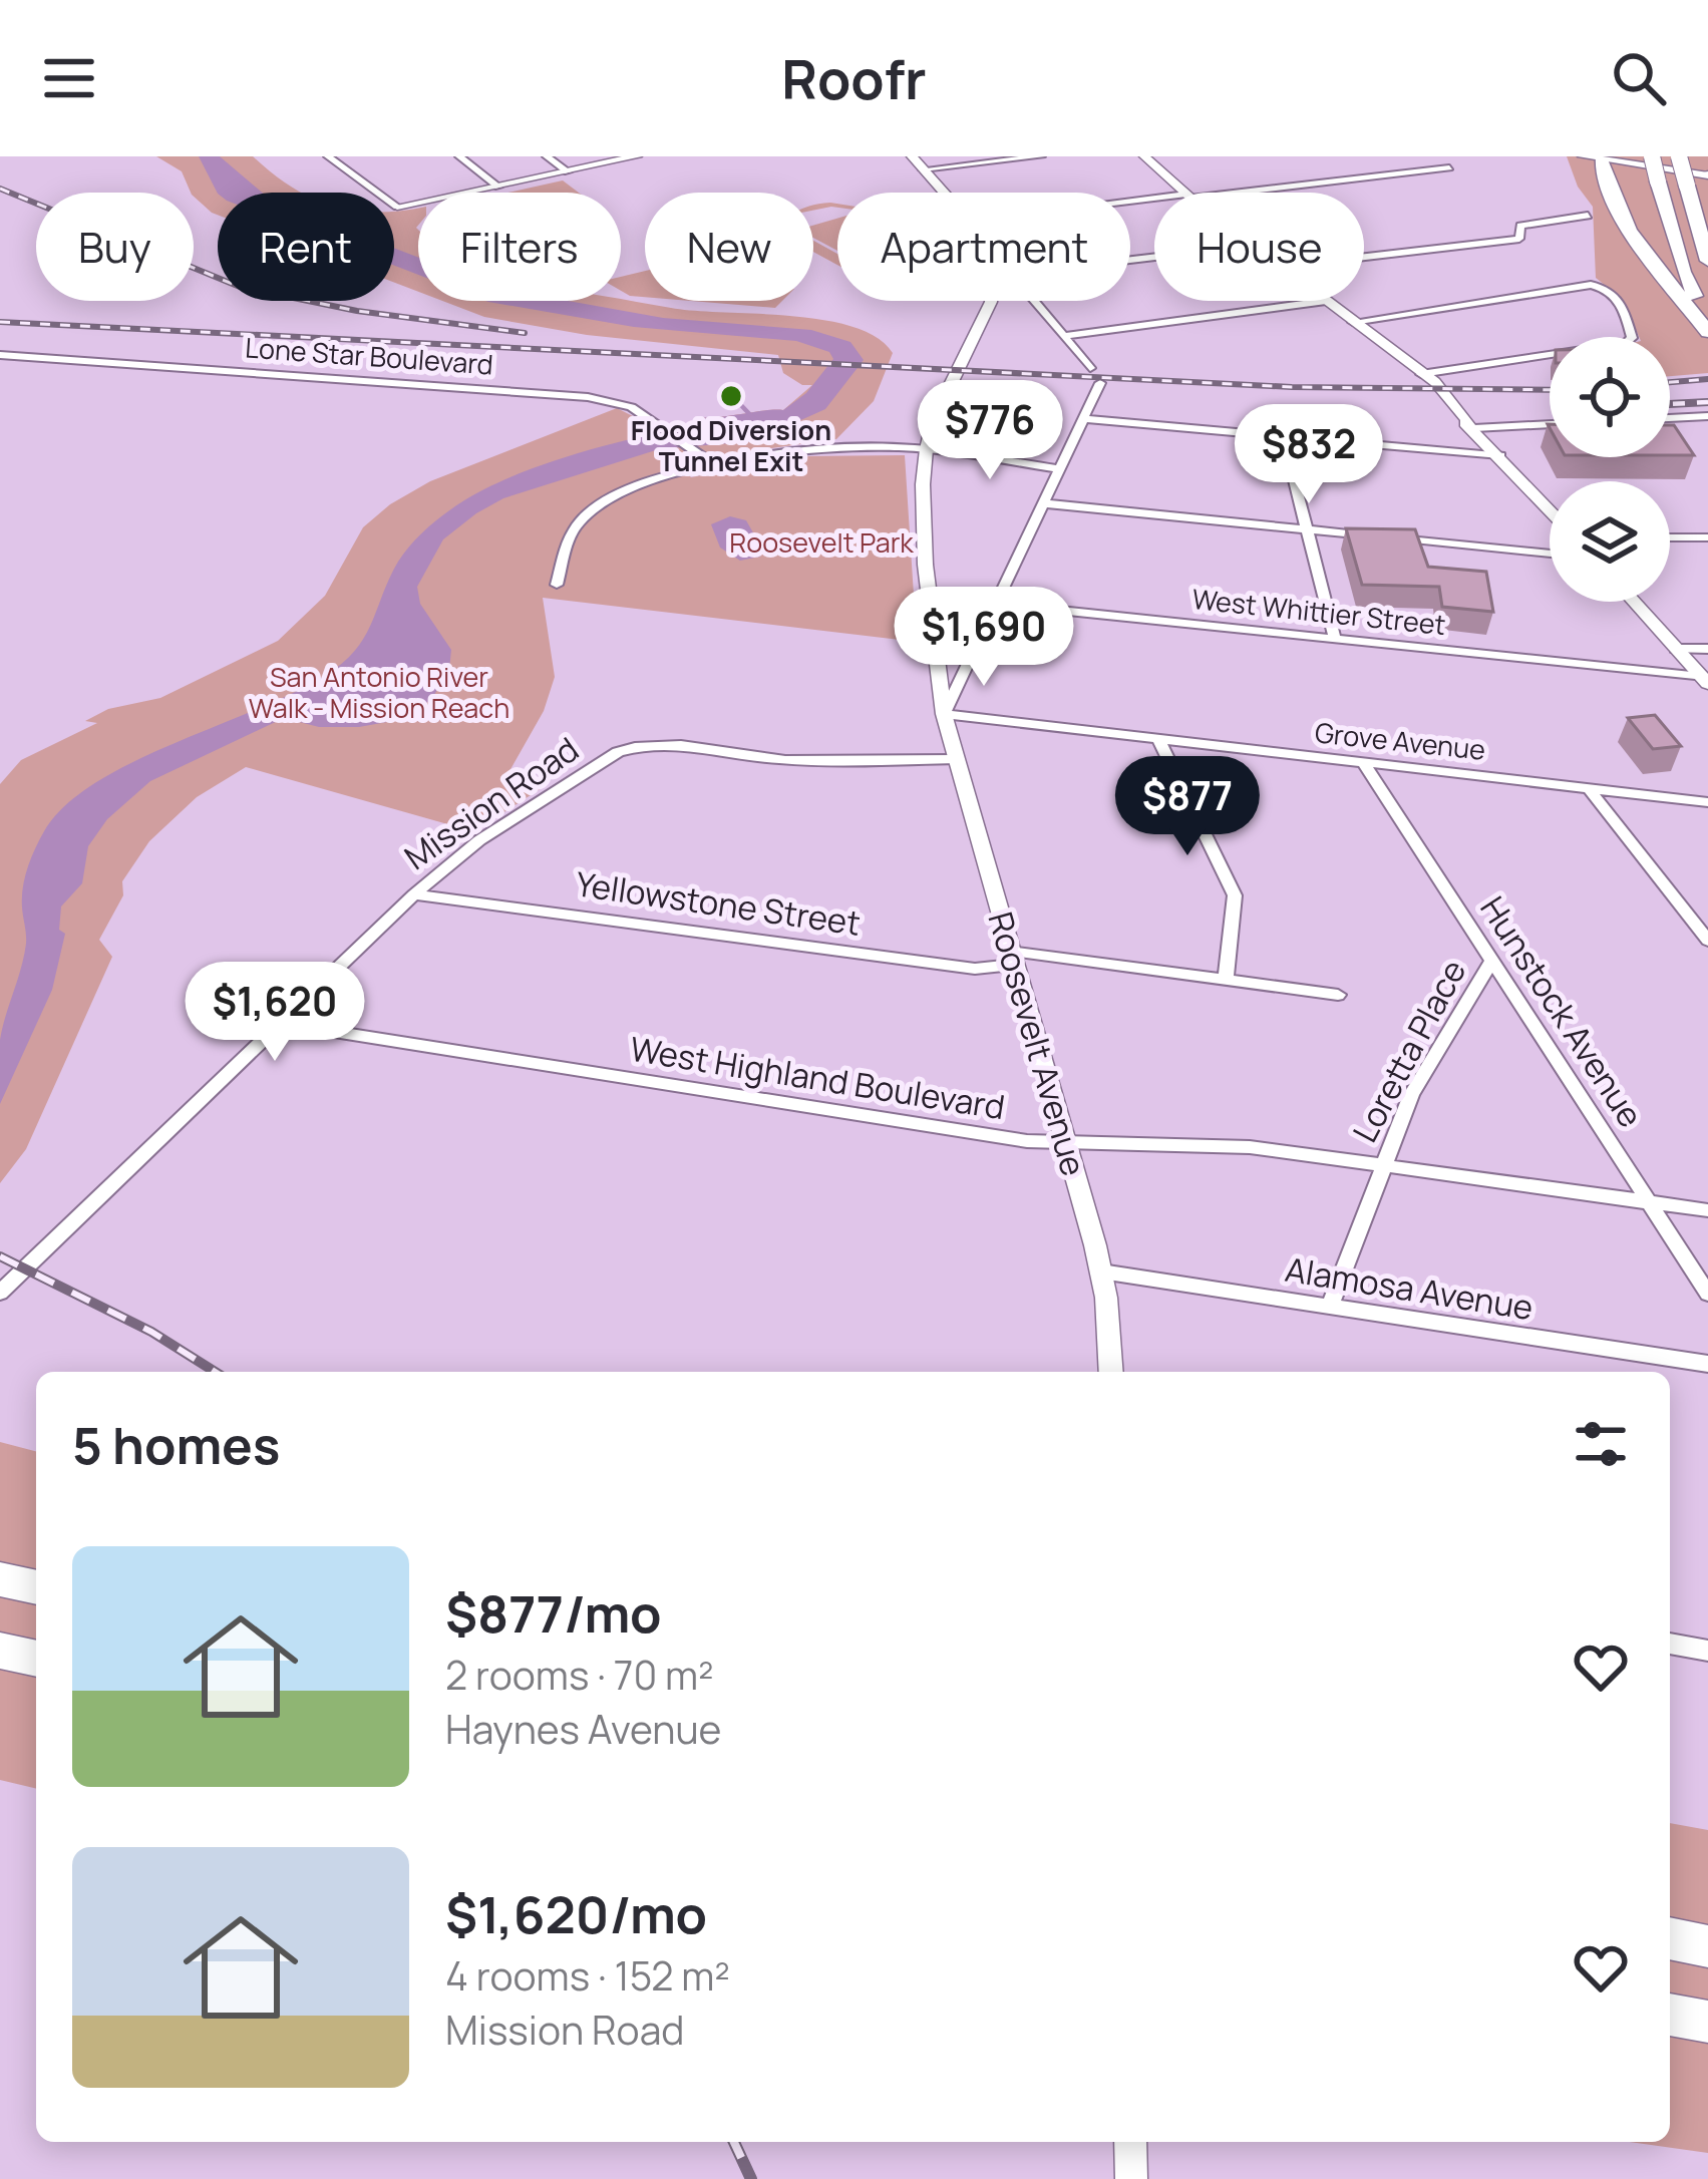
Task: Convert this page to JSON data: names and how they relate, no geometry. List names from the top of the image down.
{
  "streets": {
    "main road": ["Roosevelt Avenue"],
    "street": [
      "Lone Star Boulevard",
      "West Whittier Street",
      "Grove Avenue",
      "Mission Road",
      "Yellowstone Street",
      "Hunstock Avenue",
      "Loretta Place",
      "West Highland Boulevard",
      "Alamosa Avenue"
    ]
  },
  "crossings": [
    ["West Whittier Street", "Roosevelt Avenue"],
    ["Grove Avenue", "Hunstock Avenue"],
    ["Grove Avenue", "Roosevelt Avenue"],
    ["Mission Road", "Yellowstone Street"],
    ["Mission Road", "Roosevelt Avenue"],
    ["Mission Road", "West Highland Boulevard"],
    ["Yellowstone Street", "Roosevelt Avenue"],
    ["Hunstock Avenue", "Loretta Place"],
    ["Hunstock Avenue", "West Highland Boulevard"],
    ["Roosevelt Avenue", "West Highland Boulevard"],
    ["Roosevelt Avenue", "Alamosa Avenue"],
    ["Loretta Place", "West Highland Boulevard"],
    ["Loretta Place", "Alamosa Avenue"]
  ],
  "parks": ["Roosevelt Park", "San Antonio River Walk - Mission Reach"],
  "places": ["Flood Diversion Tunnel Exit"],
  "page": {
    "header": "Roofr",
    "chip": [
      "Buy",
      "Rent",
      "Filters",
      "New",
      "Apartment",
      "House"
    ],
    "price": [
      "$776",
      "$832",
      "$1,690",
      "$877",
      "$1,620"
    ],
    "heading": "5 homes",
    "list": [
      {
        "name": "$877/mo",
        "note": "2 rooms · 70 m² · Haynes Avenue"
      },
      {
        "name": "$1,620/mo",
        "note": "4 rooms · 152 m² · Mission Road"
      }
    ]
  }
}
